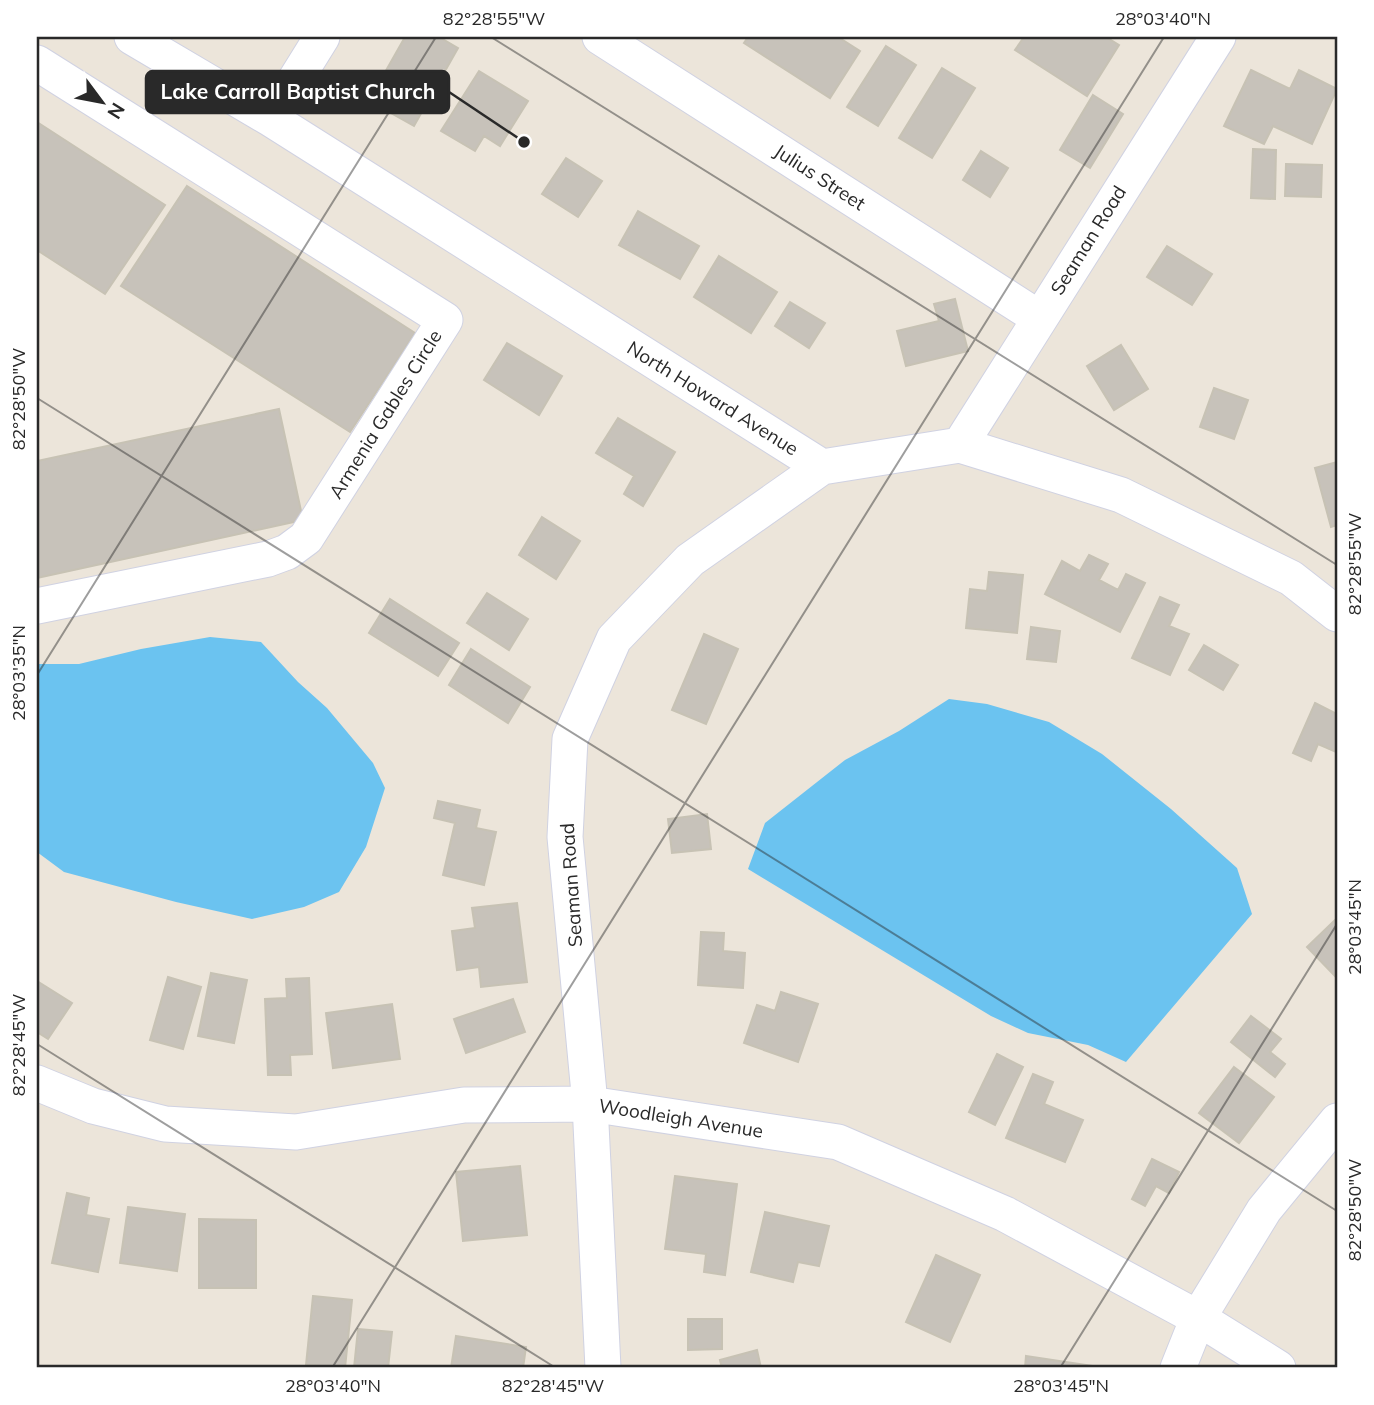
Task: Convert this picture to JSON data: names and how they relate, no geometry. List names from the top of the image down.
{
  "streets": {
    "street": [
      "Julius Street",
      "Seaman Road",
      "North Howard Avenue",
      "Armenia Gables Circle",
      "Woodleigh Avenue"
    ]
  },
  "crossings": [
    ["Julius Street", "Seaman Road"],
    ["Seaman Road", "North Howard Avenue"],
    ["Seaman Road", "Woodleigh Avenue"]
  ],
  "places": ["Lake Carroll Baptist Church"],
  "north": "bottom right",
  "coordinates": [
    "82°28'55\"W",
    "28°03'40\"N",
    "82°28'50\"W",
    "28°03'35\"N",
    "28°03'45\"N",
    "82°28'45\"W"
  ]
}
